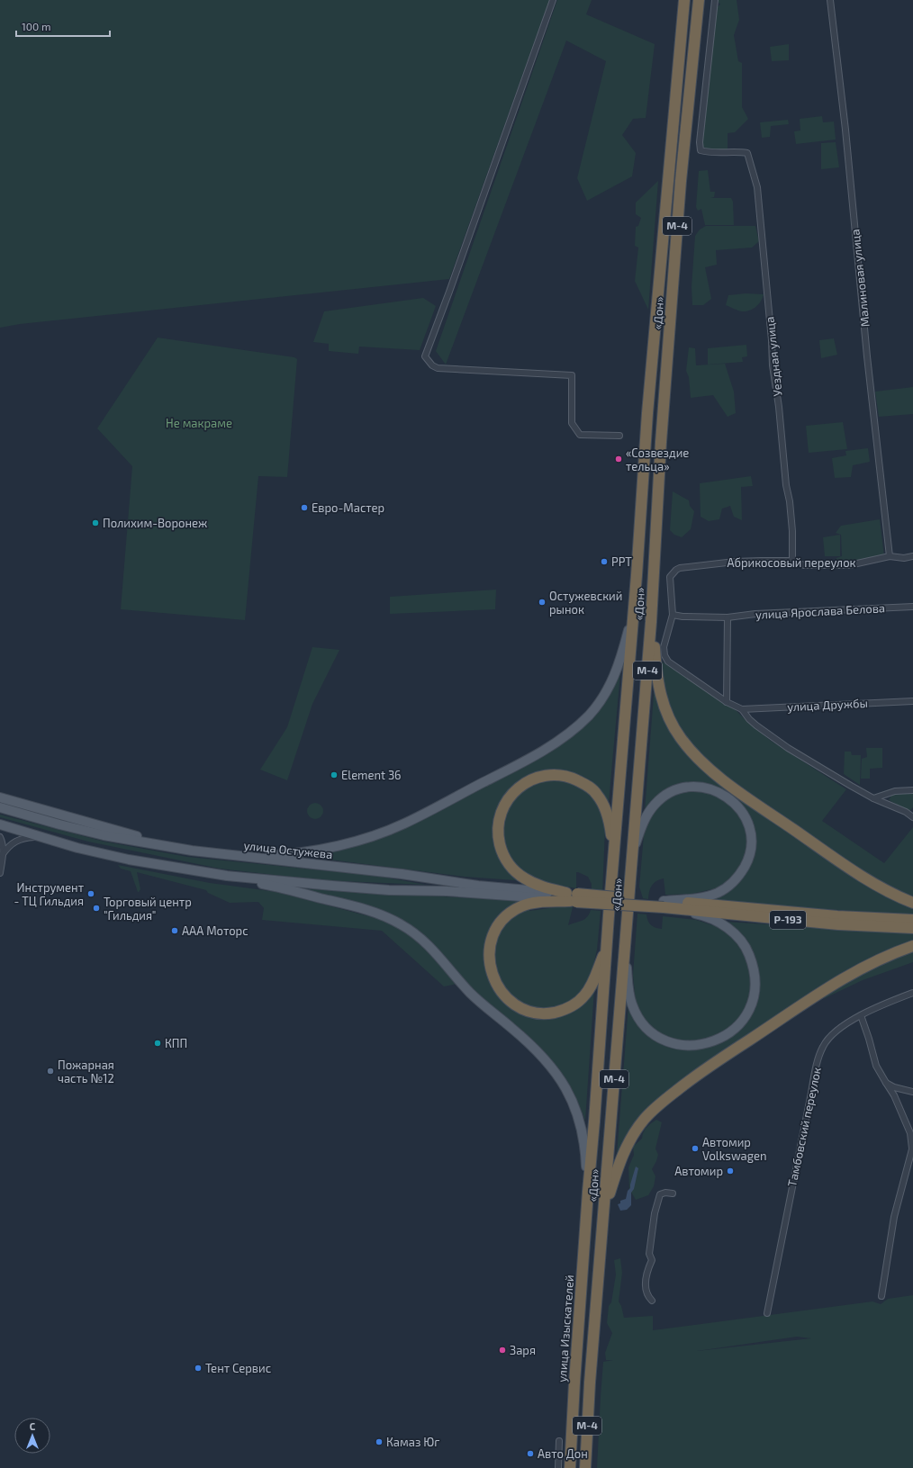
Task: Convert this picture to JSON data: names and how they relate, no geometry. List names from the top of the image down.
{
  "streets": {
    "highway": [
      "М-4",
      "«Дон»",
      "Р-193",
      "улица Изыскателей"
    ],
    "main road": ["улица Остужева"],
    "street": [
      "Малиновая улица",
      "Уездная улица",
      "Абрикосовый переулок",
      "улица Ярослава Белова",
      "улица Дружбы",
      "Тамбовский переулок"
    ]
  },
  "crossings": [
    ["М-4", "«Дон»"],
    ["Малиновая улица", "Абрикосовый переулок"],
    ["«Дон»", "улица Изыскателей"],
    ["Уездная улица", "Абрикосовый переулок"],
    ["Абрикосовый переулок", "улица Ярослава Белова"],
    ["Абрикосовый переулок", "улица Дружбы"],
    ["улица Остужева", "Р-193"]
  ],
  "parks": ["Не макраме"],
  "places": [
    "«Созвездие тельца»",
    "Евро-Мастер",
    "Полихим-Воронеж",
    "РРТ",
    "Остужевский рынок",
    "Element 36",
    "Инструмент - ТЦ Гильдия",
    "Торговый центр \"Гильдия\"",
    "ААА Моторс",
    "КПП",
    "Пожарная часть №12",
    "Автомир Volkswagen",
    "Автомир",
    "Заря",
    "Тент Сервис",
    "Камаз Юг",
    "Авто Дон"
  ],
  "scale_bar": "100 m",
  "north": "top"
}
